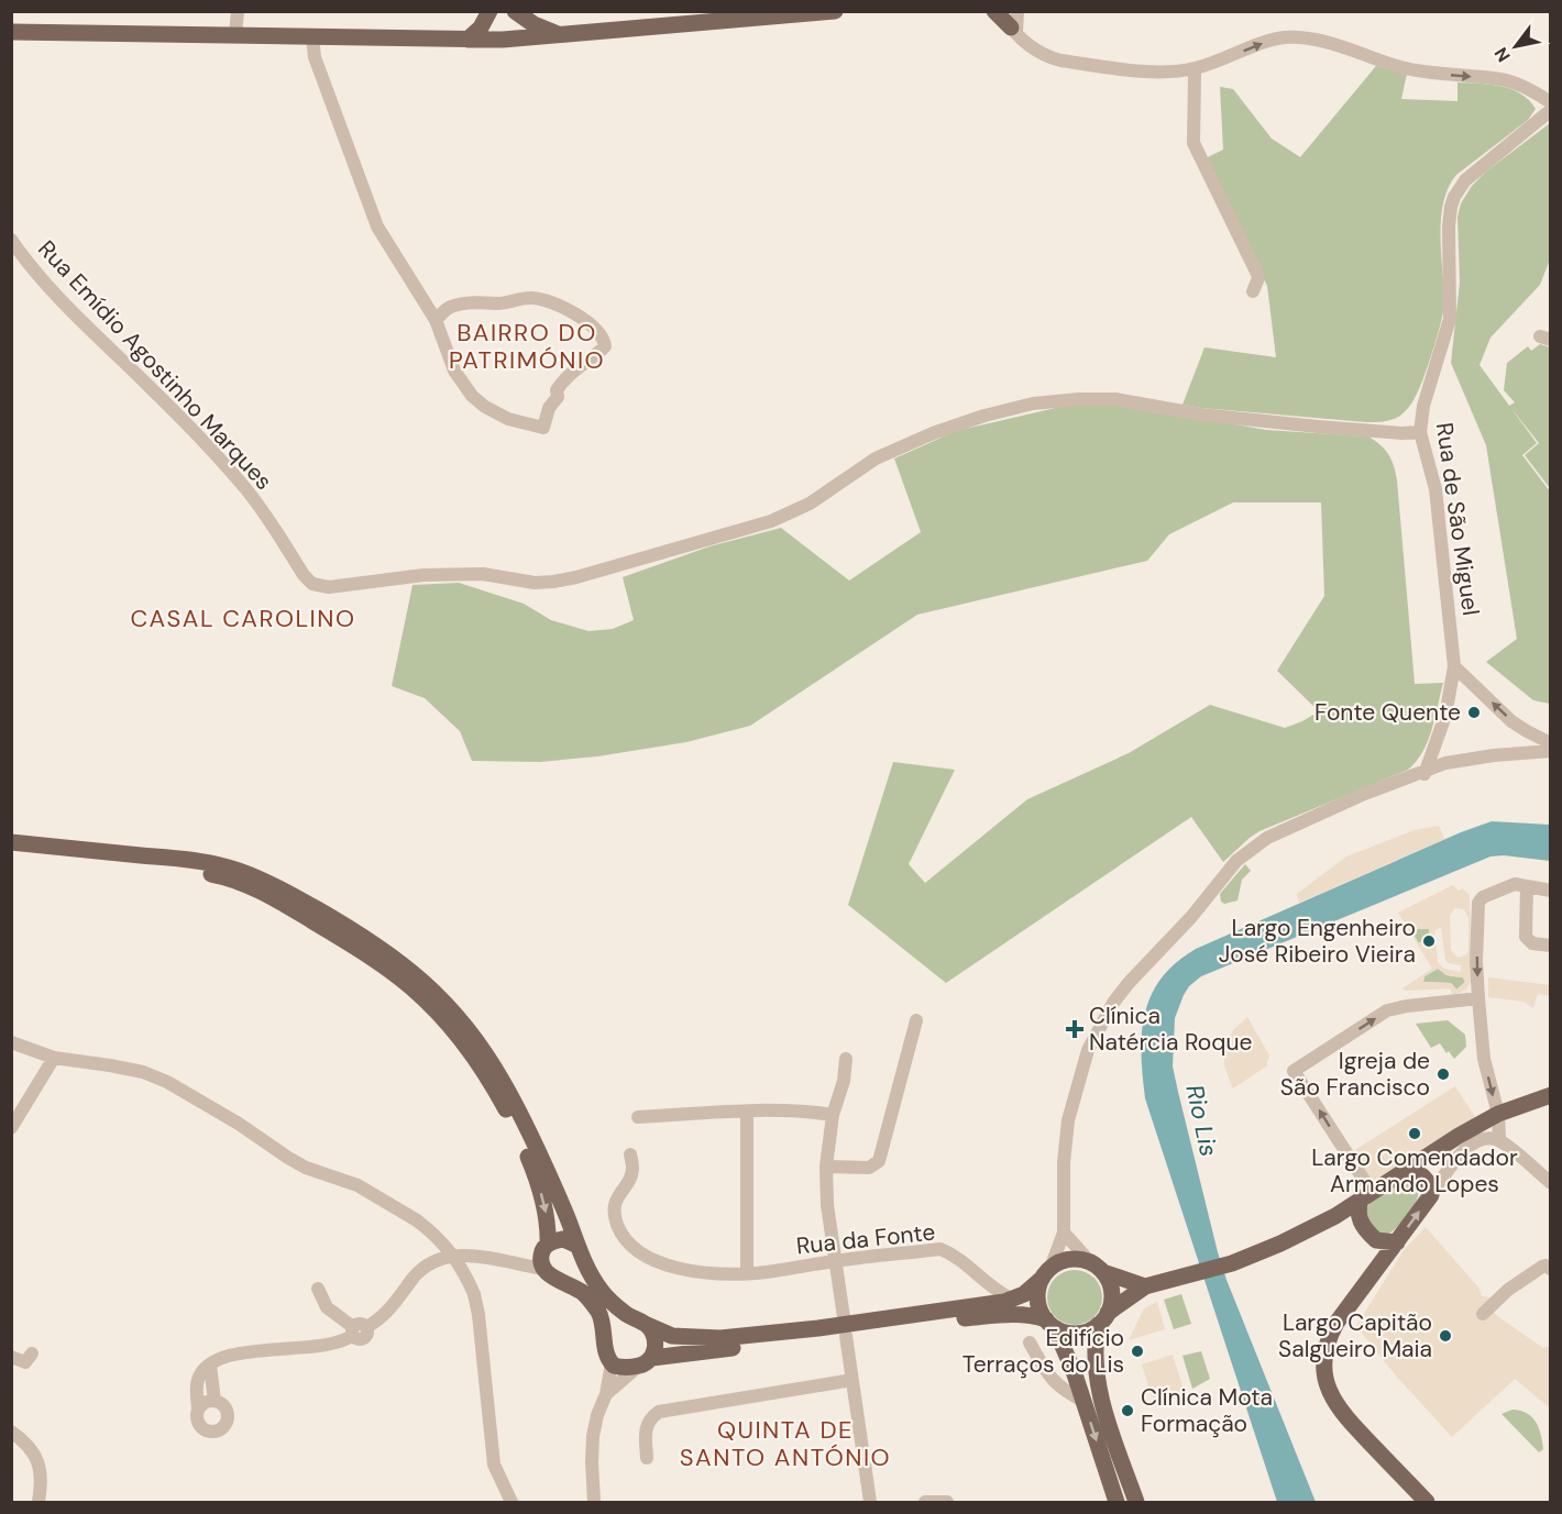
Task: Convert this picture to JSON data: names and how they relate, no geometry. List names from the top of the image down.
{
  "streets": {
    "street": ["Rua Emídio Agostinho Marques", "Rua de São Miguel", "Rua da Fonte"]
  },
  "crossings": [
    ["Rua Emídio Agostinho Marques", "Rua de São Miguel"]
  ],
  "districts": ["BAIRRO DO PATRIMÓNIO", "CASAL CAROLINO", "QUINTA DE SANTO ANTÓNIO"],
  "water": ["Rio Lis"],
  "places": {
    "other": [
      "Fonte Quente",
      "Largo Engenheiro José Ribeiro Vieira",
      "Igreja de São Francisco",
      "Largo Comendador Armando Lopes",
      "Largo Capitão Salgueiro Maia",
      "Edifício Terraços do Lis",
      "Clínica Mota Formação"
    ],
    "health": ["Clínica Natércia Roque"]
  },
  "north": "bottom left"
}
